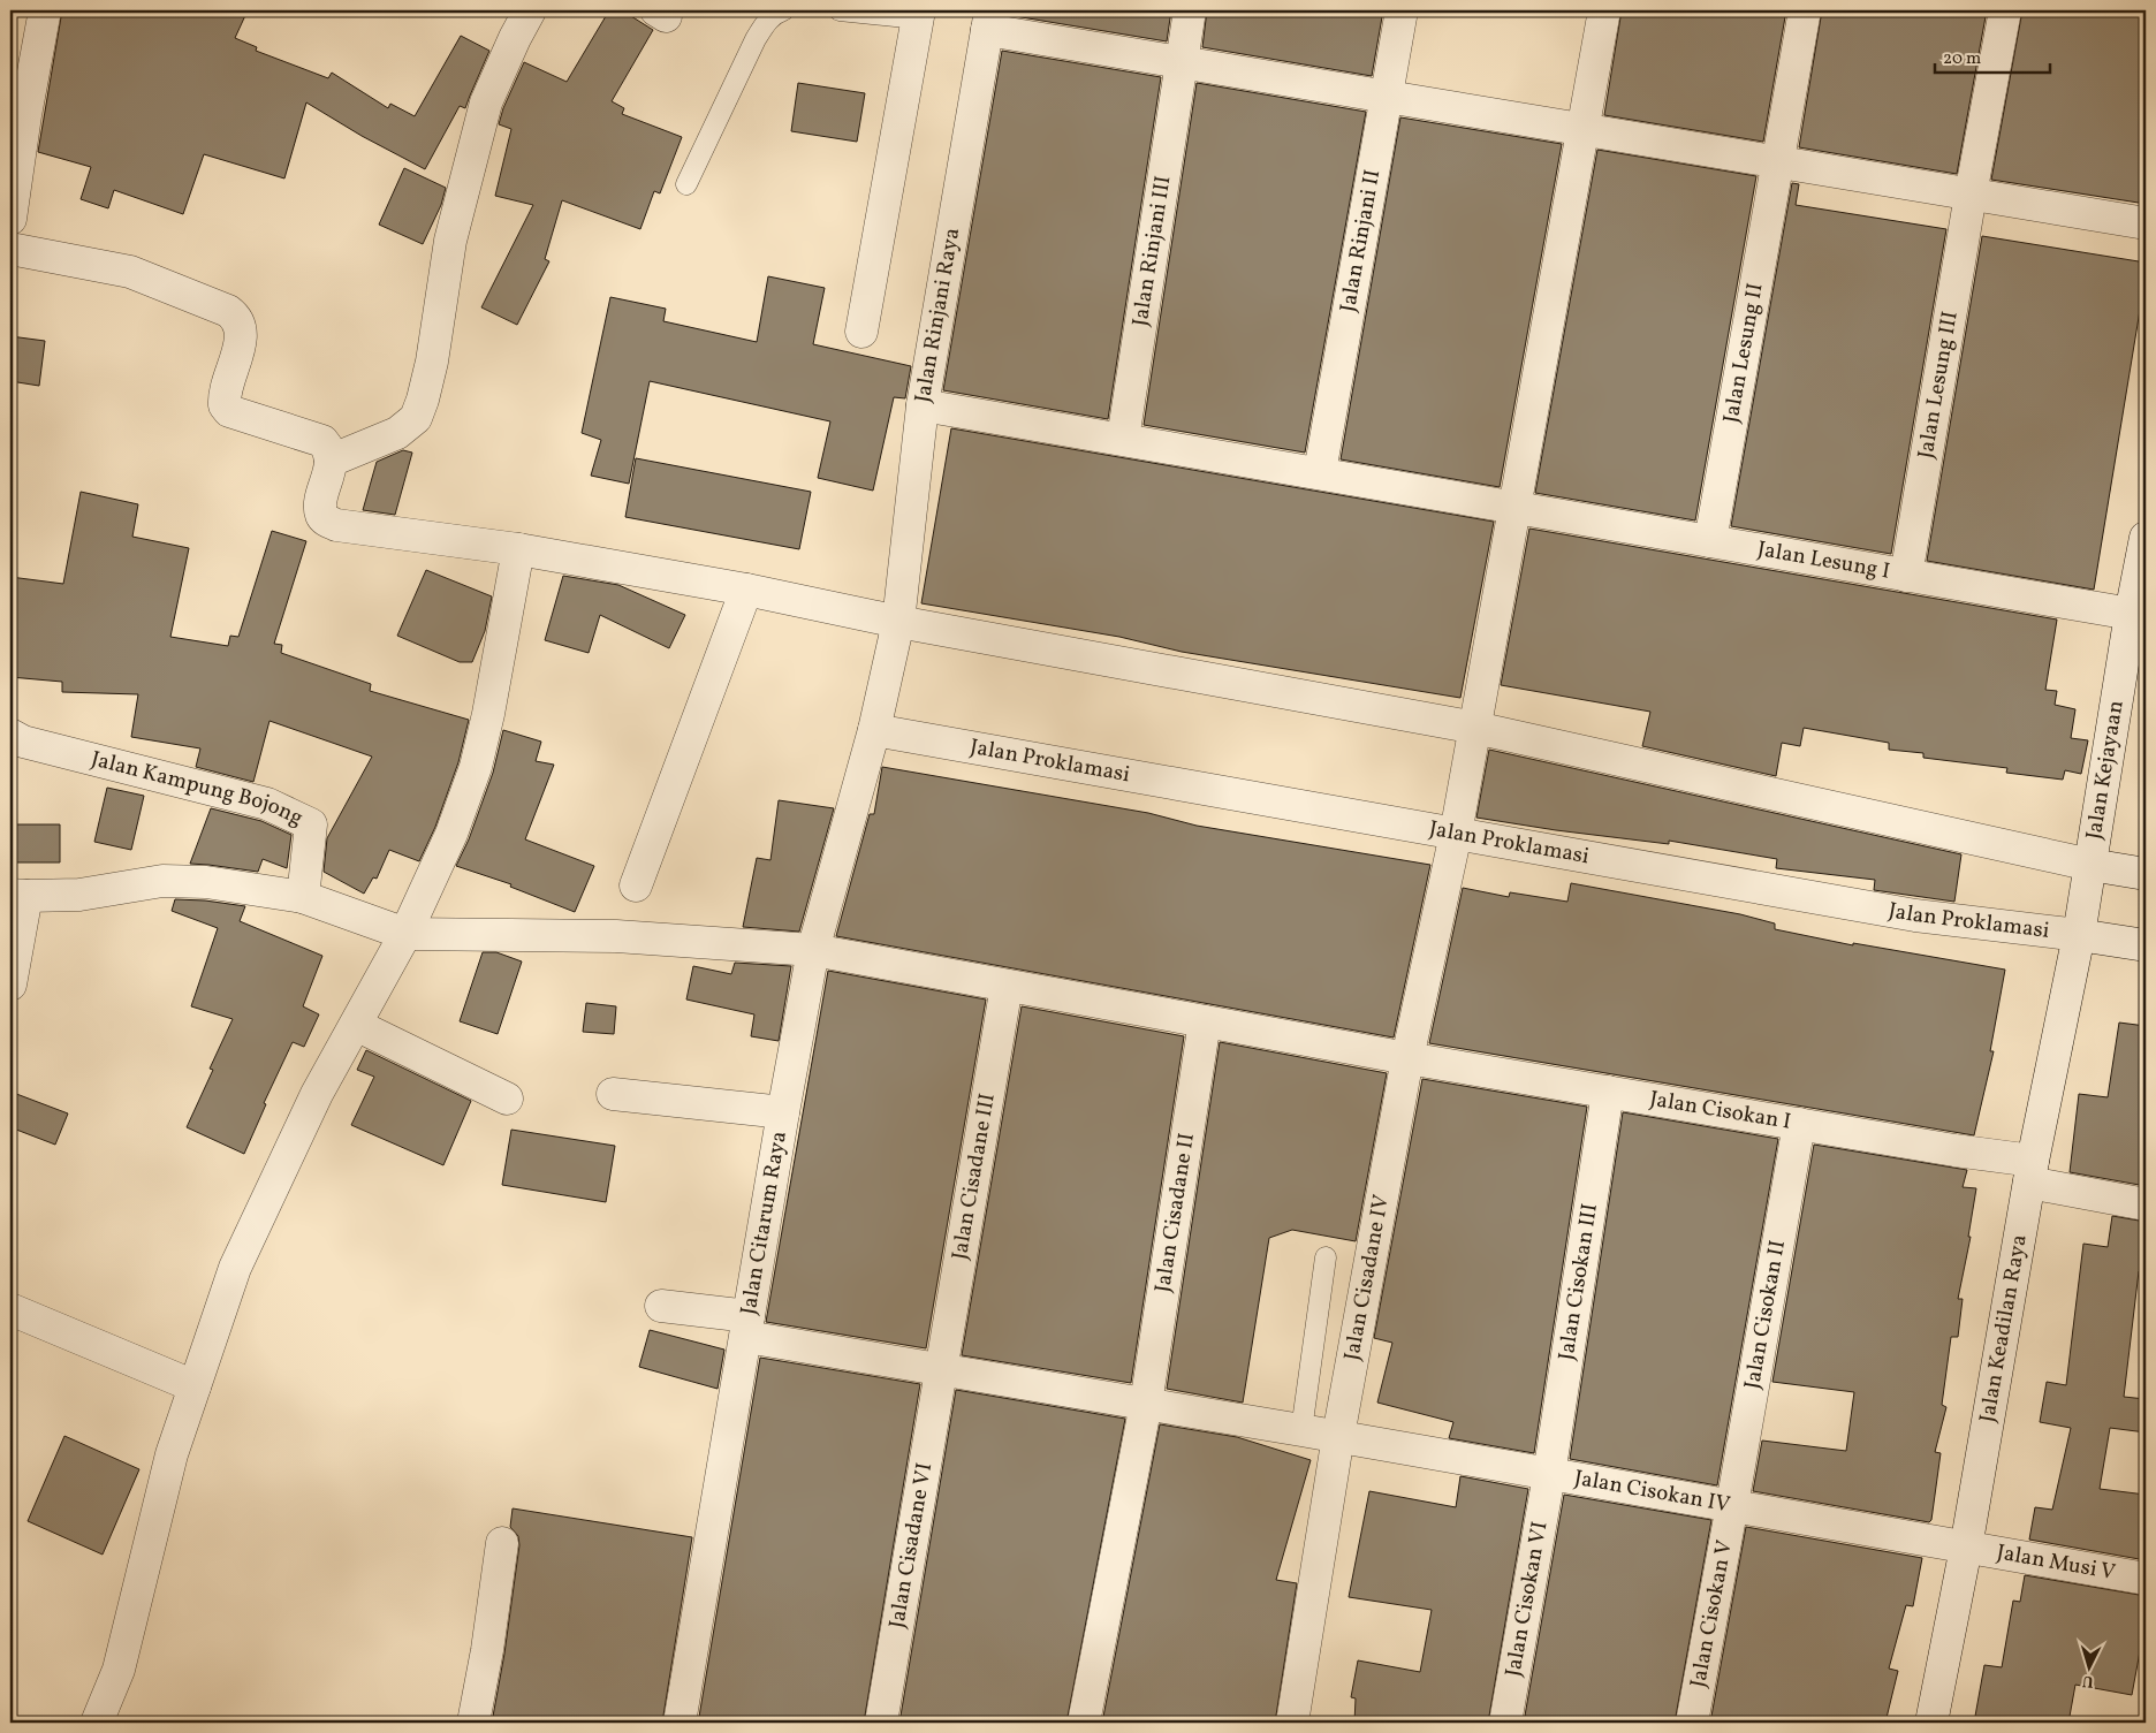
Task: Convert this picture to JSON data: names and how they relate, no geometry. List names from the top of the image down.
{
  "streets": {
    "street": [
      "Jalan Rinjani II",
      "Jalan Rinjani III",
      "Jalan Rinjani Raya",
      "Jalan Lesung II",
      "Jalan Lesung III",
      "Jalan Lesung I",
      "Jalan Proklamasi",
      "Jalan Kejayaan",
      "Jalan Kampung Bojong",
      "Jalan Cisokan I",
      "Jalan Cisadane III",
      "Jalan Cisadane II",
      "Jalan Citarum Raya",
      "Jalan Cisadane IV",
      "Jalan Cisokan III",
      "Jalan Cisokan II",
      "Jalan Keadilan Raya",
      "Jalan Cisokan IV",
      "Jalan Cisadane VI",
      "Jalan Musi V",
      "Jalan Cisokan VI",
      "Jalan Cisokan V"
    ]
  },
  "crossings": [
    ["Jalan Rinjani II", "Jalan Lesung I"],
    ["Jalan Rinjani III", "Jalan Lesung I"],
    ["Jalan Rinjani Raya", "Jalan Lesung I"],
    ["Jalan Rinjani Raya", "Jalan Proklamasi"],
    ["Jalan Rinjani Raya", "Jalan Citarum Raya"],
    ["Jalan Lesung II", "Jalan Lesung I"],
    ["Jalan Lesung III", "Jalan Lesung I"],
    ["Jalan Lesung I", "Jalan Kejayaan"],
    ["Jalan Lesung I", "Jalan Cisadane IV"],
    ["Jalan Proklamasi", "Jalan Kejayaan"],
    ["Jalan Proklamasi", "Jalan Citarum Raya"],
    ["Jalan Proklamasi", "Jalan Cisadane IV"],
    ["Jalan Proklamasi", "Jalan Keadilan Raya"],
    ["Jalan Kejayaan", "Jalan Keadilan Raya"],
    ["Jalan Kampung Bojong", "Jalan Cisokan I"],
    ["Jalan Cisokan I", "Jalan Cisadane III"],
    ["Jalan Cisokan I", "Jalan Cisadane II"],
    ["Jalan Cisokan I", "Jalan Citarum Raya"],
    ["Jalan Cisokan I", "Jalan Cisadane IV"],
    ["Jalan Cisokan I", "Jalan Cisokan III"],
    ["Jalan Cisokan I", "Jalan Cisokan II"],
    ["Jalan Cisokan I", "Jalan Keadilan Raya"],
    ["Jalan Cisadane III", "Jalan Cisokan IV"],
    ["Jalan Cisadane III", "Jalan Cisadane VI"],
    ["Jalan Cisadane II", "Jalan Cisokan IV"],
    ["Jalan Citarum Raya", "Jalan Cisokan IV"],
    ["Jalan Cisadane IV", "Jalan Cisokan IV"],
    ["Jalan Cisokan III", "Jalan Cisokan IV"],
    ["Jalan Cisokan III", "Jalan Cisokan VI"],
    ["Jalan Cisokan II", "Jalan Cisokan IV"],
    ["Jalan Cisokan II", "Jalan Cisokan V"],
    ["Jalan Keadilan Raya", "Jalan Cisokan IV"],
    ["Jalan Keadilan Raya", "Jalan Musi V"],
    ["Jalan Cisokan IV", "Jalan Cisadane VI"],
    ["Jalan Cisokan IV", "Jalan Musi V"],
    ["Jalan Cisokan IV", "Jalan Cisokan VI"],
    ["Jalan Cisokan IV", "Jalan Cisokan V"]
  ],
  "scale_bar": "20 m",
  "north": "bottom"
}
